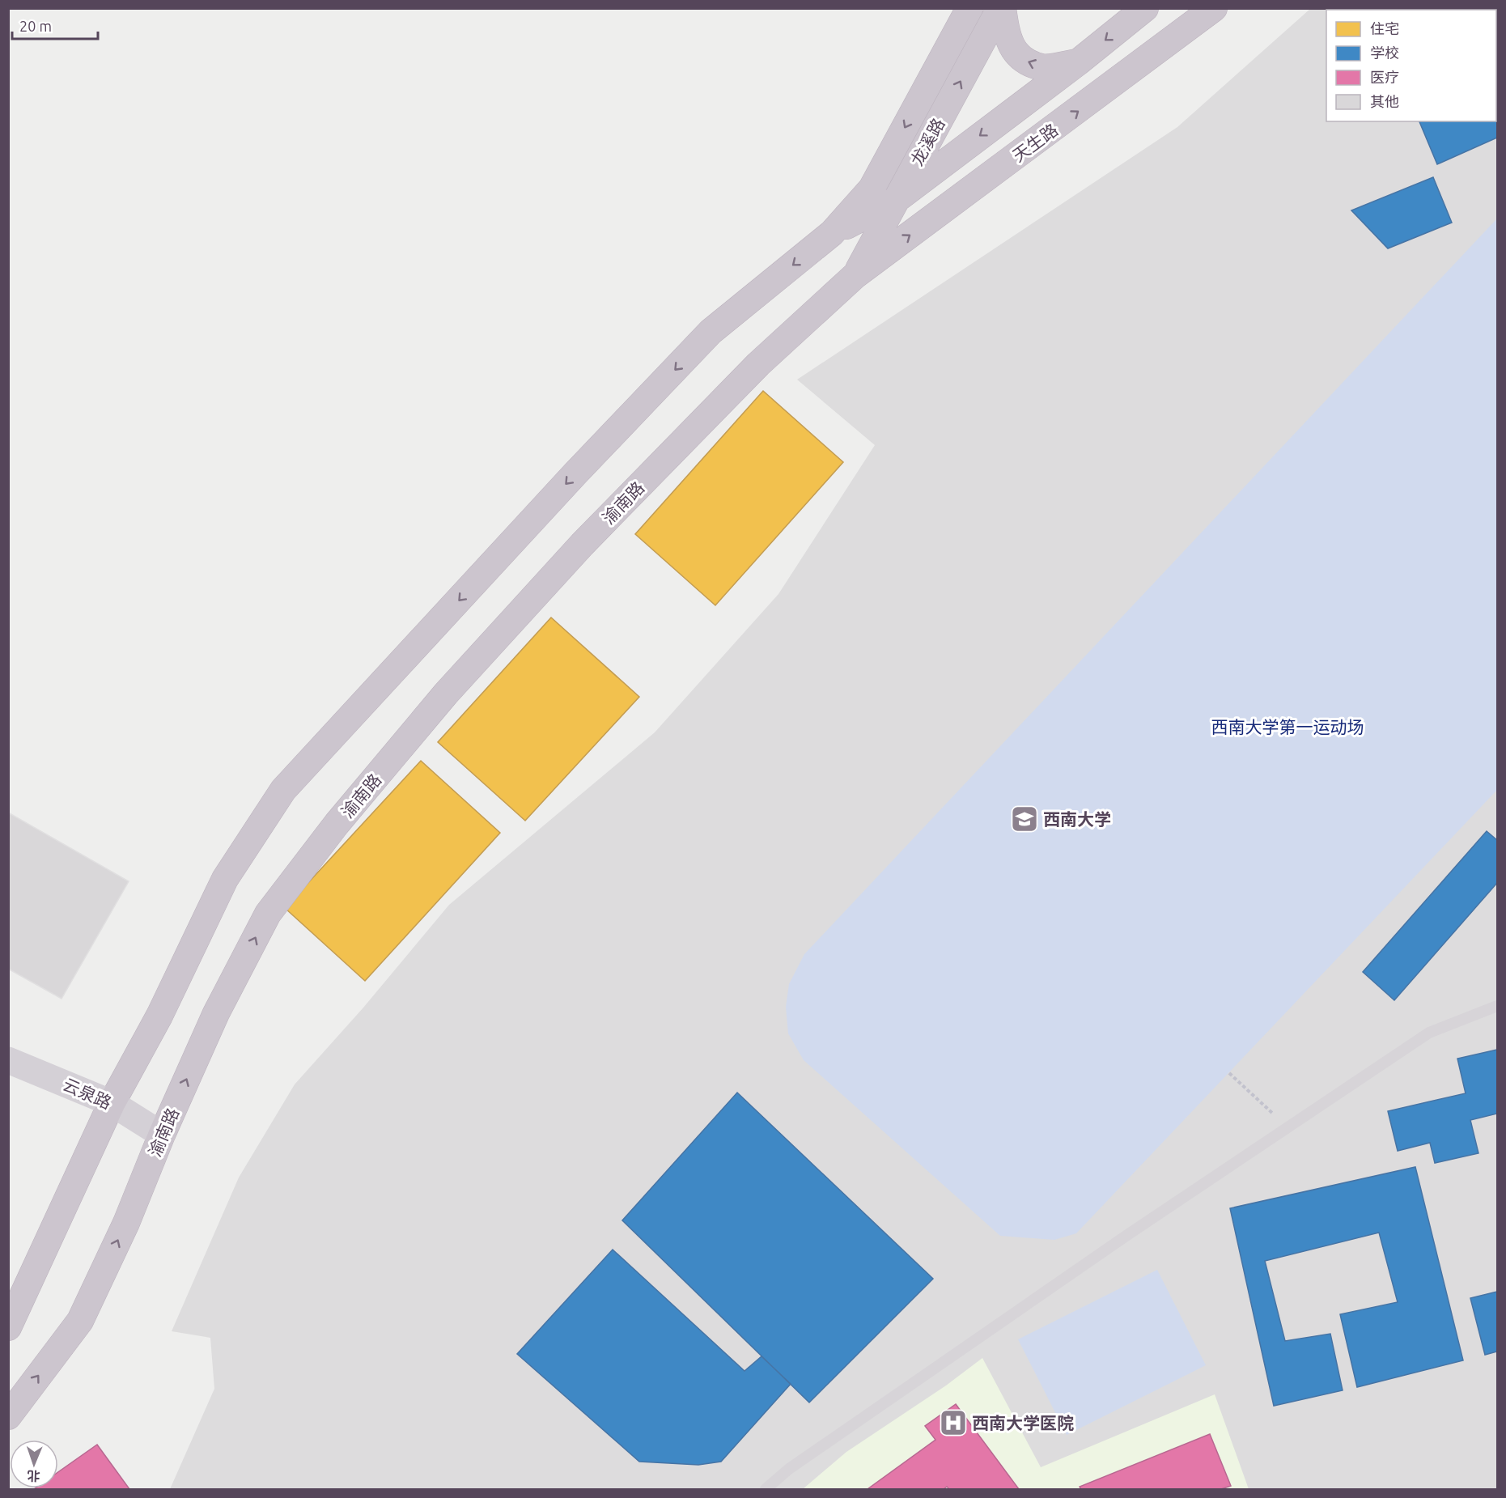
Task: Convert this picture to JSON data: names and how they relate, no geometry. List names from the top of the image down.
{
  "streets": {
    "highway": ["龙溪路", "天生路", "渝南路"],
    "main road": ["云泉路"]
  },
  "crossings": [
    ["龙溪路", "天生路"],
    ["龙溪路", "渝南路"],
    ["天生路", "渝南路"],
    ["渝南路", "云泉路"]
  ],
  "parks": ["西南大学第一运动场"],
  "places": {
    "school or university": ["西南大学"],
    "hospital": ["西南大学医院"]
  },
  "legend": [
    "住宅",
    "学校",
    "医疗",
    "其他"
  ],
  "scale_bar": "20 m",
  "north": "bottom"
}
